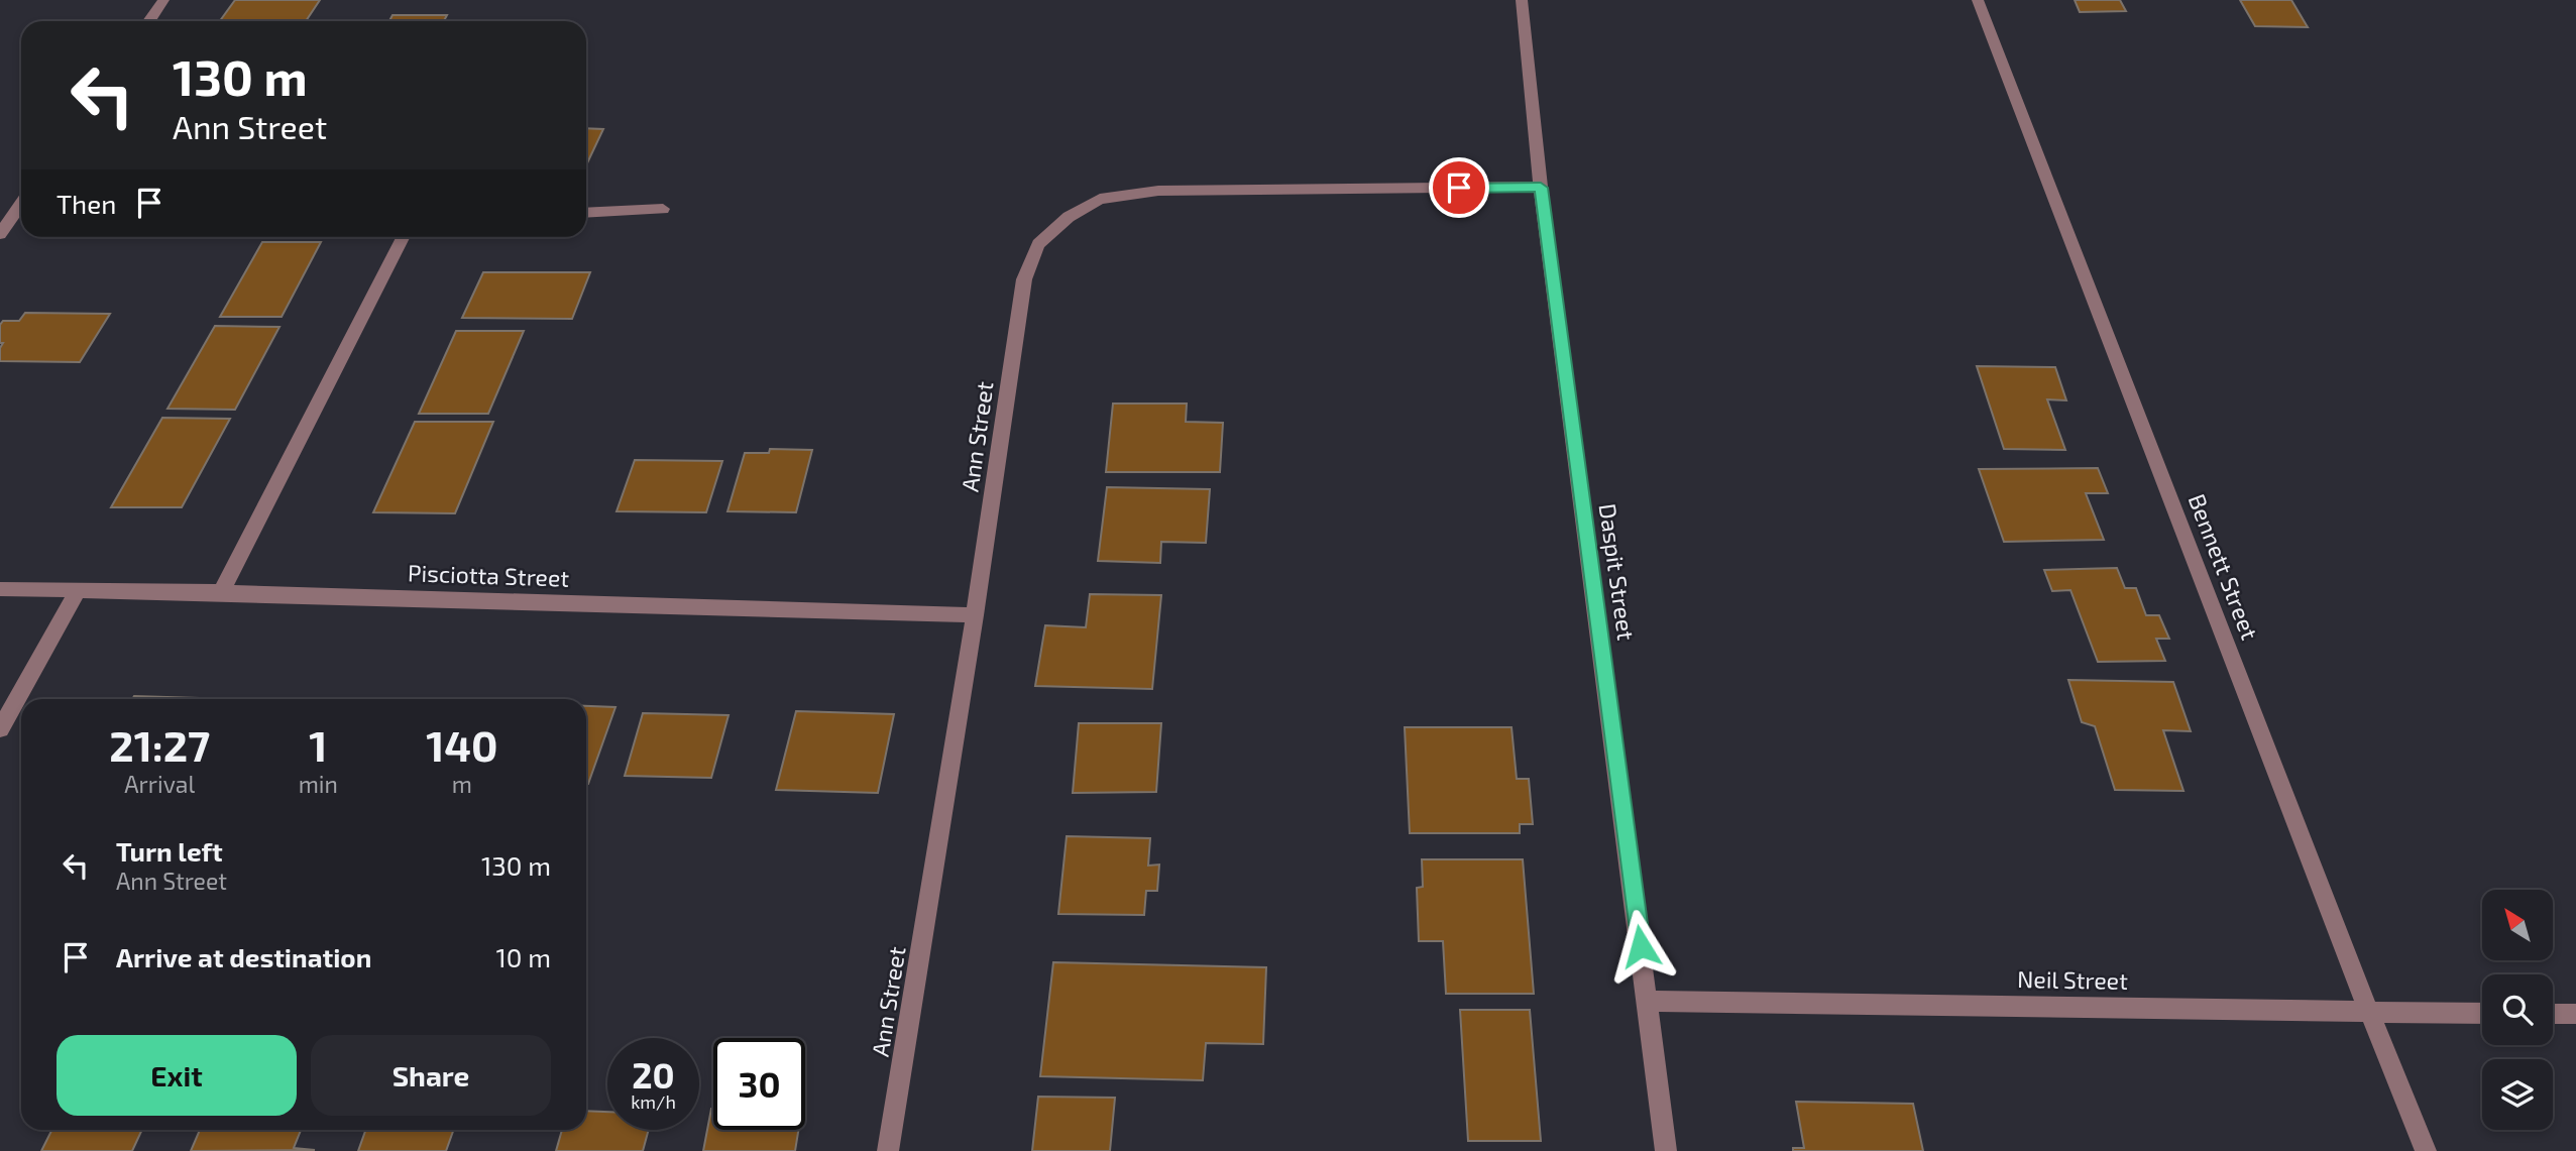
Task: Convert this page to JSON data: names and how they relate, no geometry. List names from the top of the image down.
{
  "streets": {
    "street": [
      "Ann Street",
      "Bennett Street",
      "Daspit Street",
      "Pisciotta Street",
      "Neil Street"
    ]
  },
  "crossings": [
    ["Ann Street", "Daspit Street"],
    ["Ann Street", "Pisciotta Street"],
    ["Bennett Street", "Neil Street"],
    ["Daspit Street", "Neil Street"]
  ],
  "north": "top left",
  "page": {
    "turn": ["130 m", "Ann Street"],
    "then": "Then",
    "eta": [
      "21:27",
      "Arrival",
      "1",
      "min",
      "140",
      "m"
    ],
    "list": [
      {
        "name": "Turn left",
        "note": "Ann Street",
        "value": "130 m"
      },
      {
        "name": "Arrive at destination",
        "value": "10 m"
      }
    ],
    "buttons": ["Exit", "Share"],
    "speed": "20 km/h",
    "limit": "30"
  }
}
